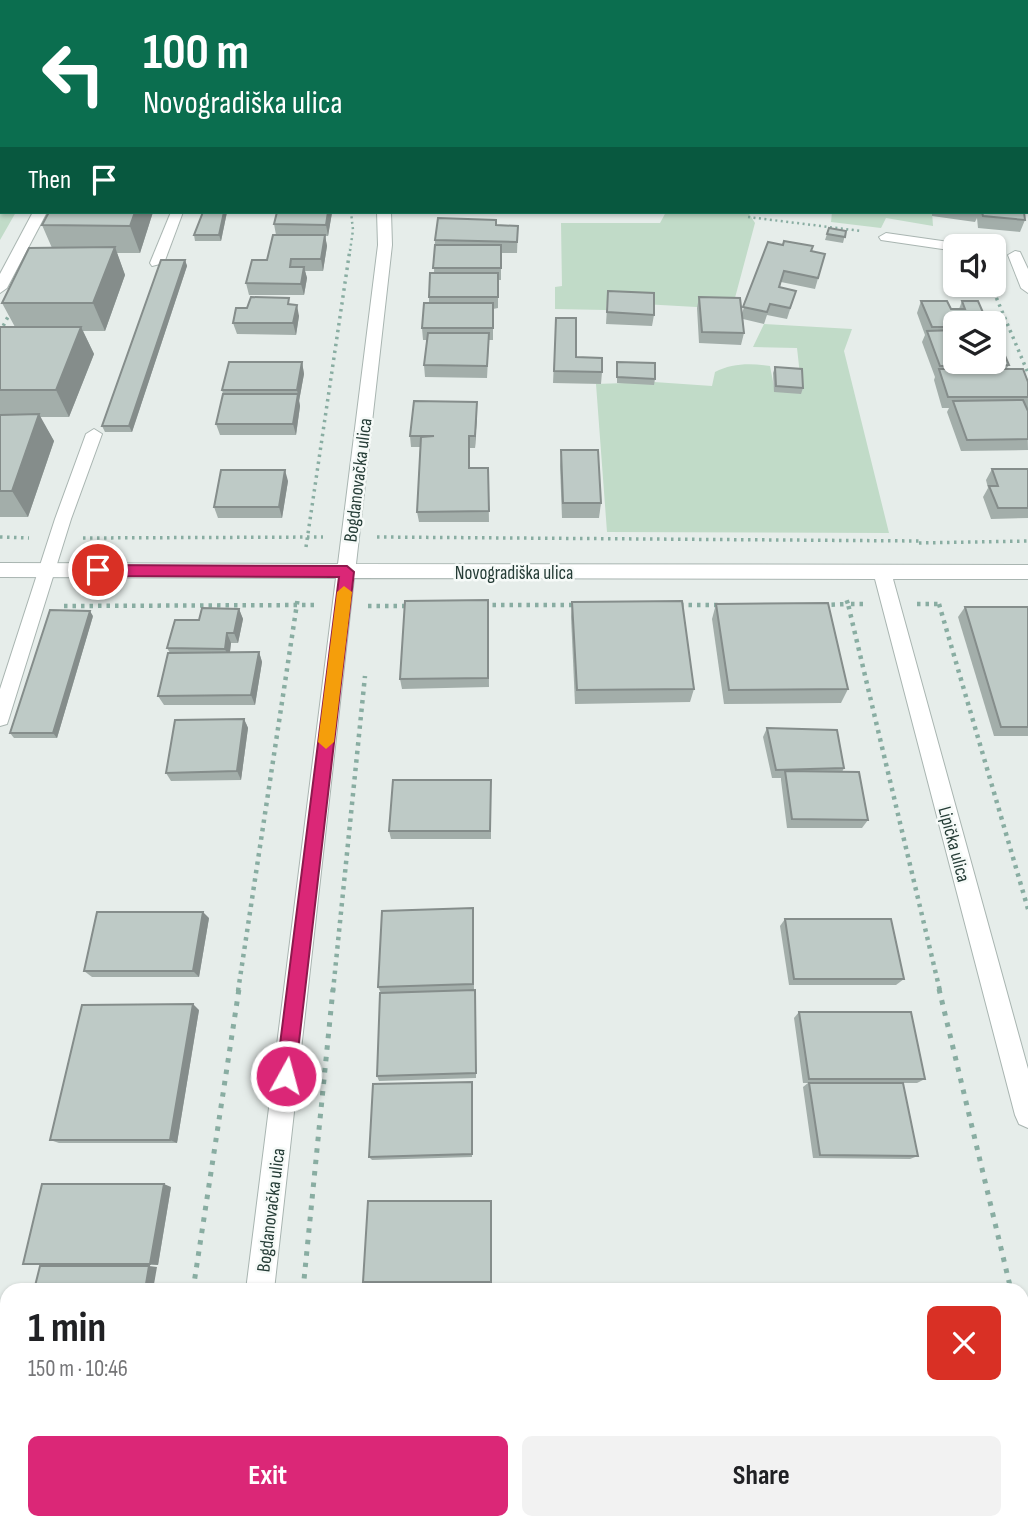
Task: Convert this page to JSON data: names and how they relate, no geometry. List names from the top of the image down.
{
  "streets": {
    "street": ["Bogdanovačka ulica", "Novogradiška ulica", "Lipička ulica"]
  },
  "crossings": [
    ["Bogdanovačka ulica", "Novogradiška ulica"],
    ["Novogradiška ulica", "Lipička ulica"]
  ],
  "page": {
    "turn": ["100 m", "Novogradiška ulica"],
    "then": "Then",
    "heading": ["1 min", "150 m · 10:46"],
    "buttons": ["Exit", "Share"]
  }
}
